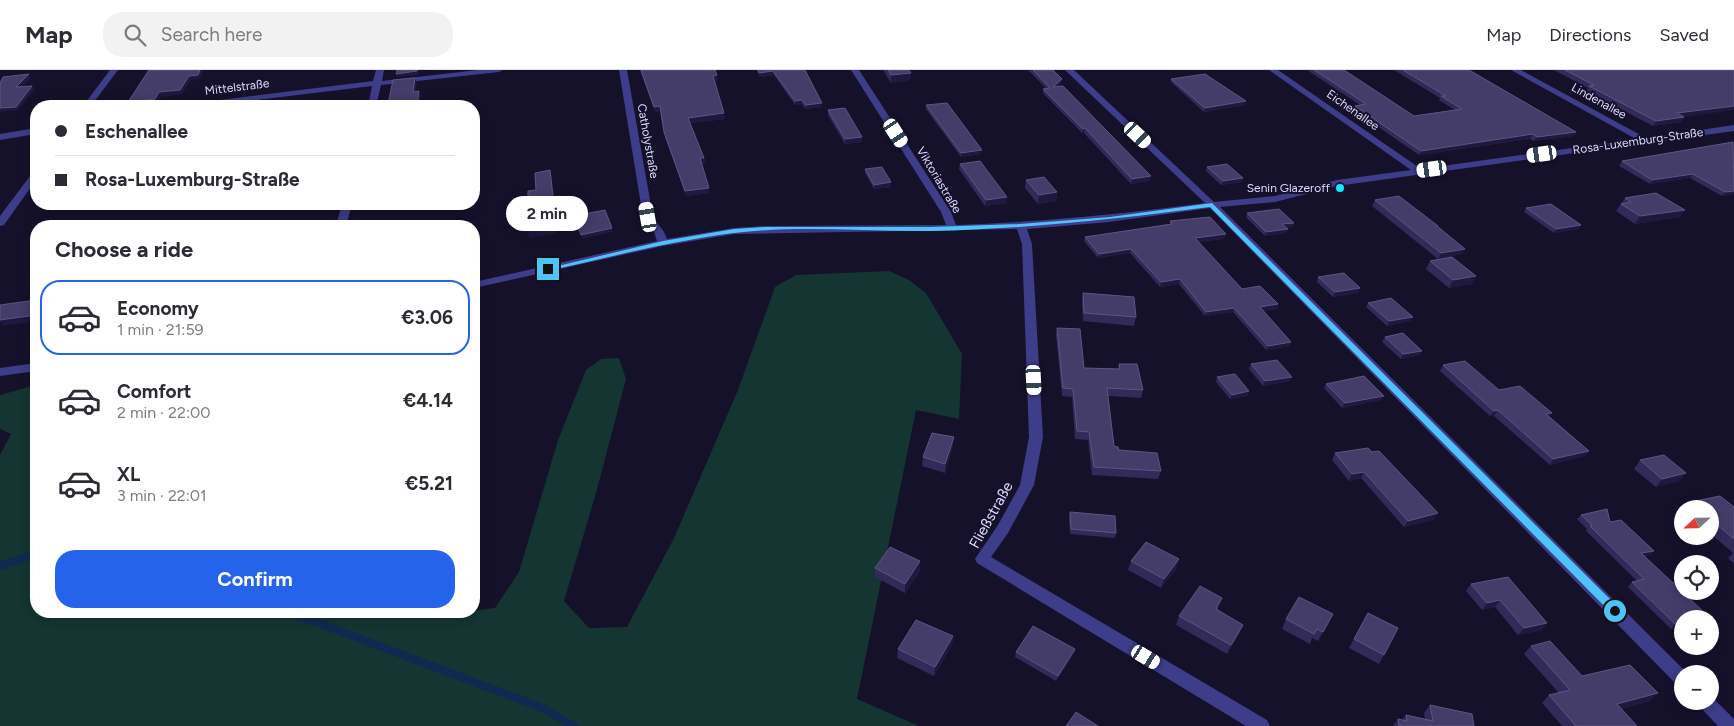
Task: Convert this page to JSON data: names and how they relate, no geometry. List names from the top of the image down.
{
  "streets": {
    "street": [
      "Mittelstraße",
      "Lindenallee",
      "Eichenallee",
      "Catholystraße",
      "Rosa-Luxemburg-Straße",
      "Viktoriastraße",
      "Fließstraße"
    ]
  },
  "crossings": [
    ["Lindenallee", "Rosa-Luxemburg-Straße"],
    ["Eichenallee", "Rosa-Luxemburg-Straße"],
    ["Catholystraße", "Rosa-Luxemburg-Straße"],
    ["Rosa-Luxemburg-Straße", "Viktoriastraße"],
    ["Rosa-Luxemburg-Straße", "Fließstraße"]
  ],
  "places": ["Senin Glazeroff"],
  "north": "left",
  "page": {
    "header": "Map",
    "search": "Search here",
    "nav": ["Map", "Directions", "Saved"],
    "banner": ["Eschenallee", "Rosa-Luxemburg-Straße"],
    "bubble": "2 min",
    "heading": "Choose a ride",
    "list": [
      {
        "name": "Economy",
        "note": "1 min · 21:59",
        "value": "€3.06"
      },
      {
        "name": "Comfort",
        "note": "2 min · 22:00",
        "value": "€4.14"
      },
      {
        "name": "XL",
        "note": "3 min · 22:01",
        "value": "€5.21"
      }
    ],
    "map_buttons": ["+", "−"],
    "buttons": "Confirm"
  }
}
